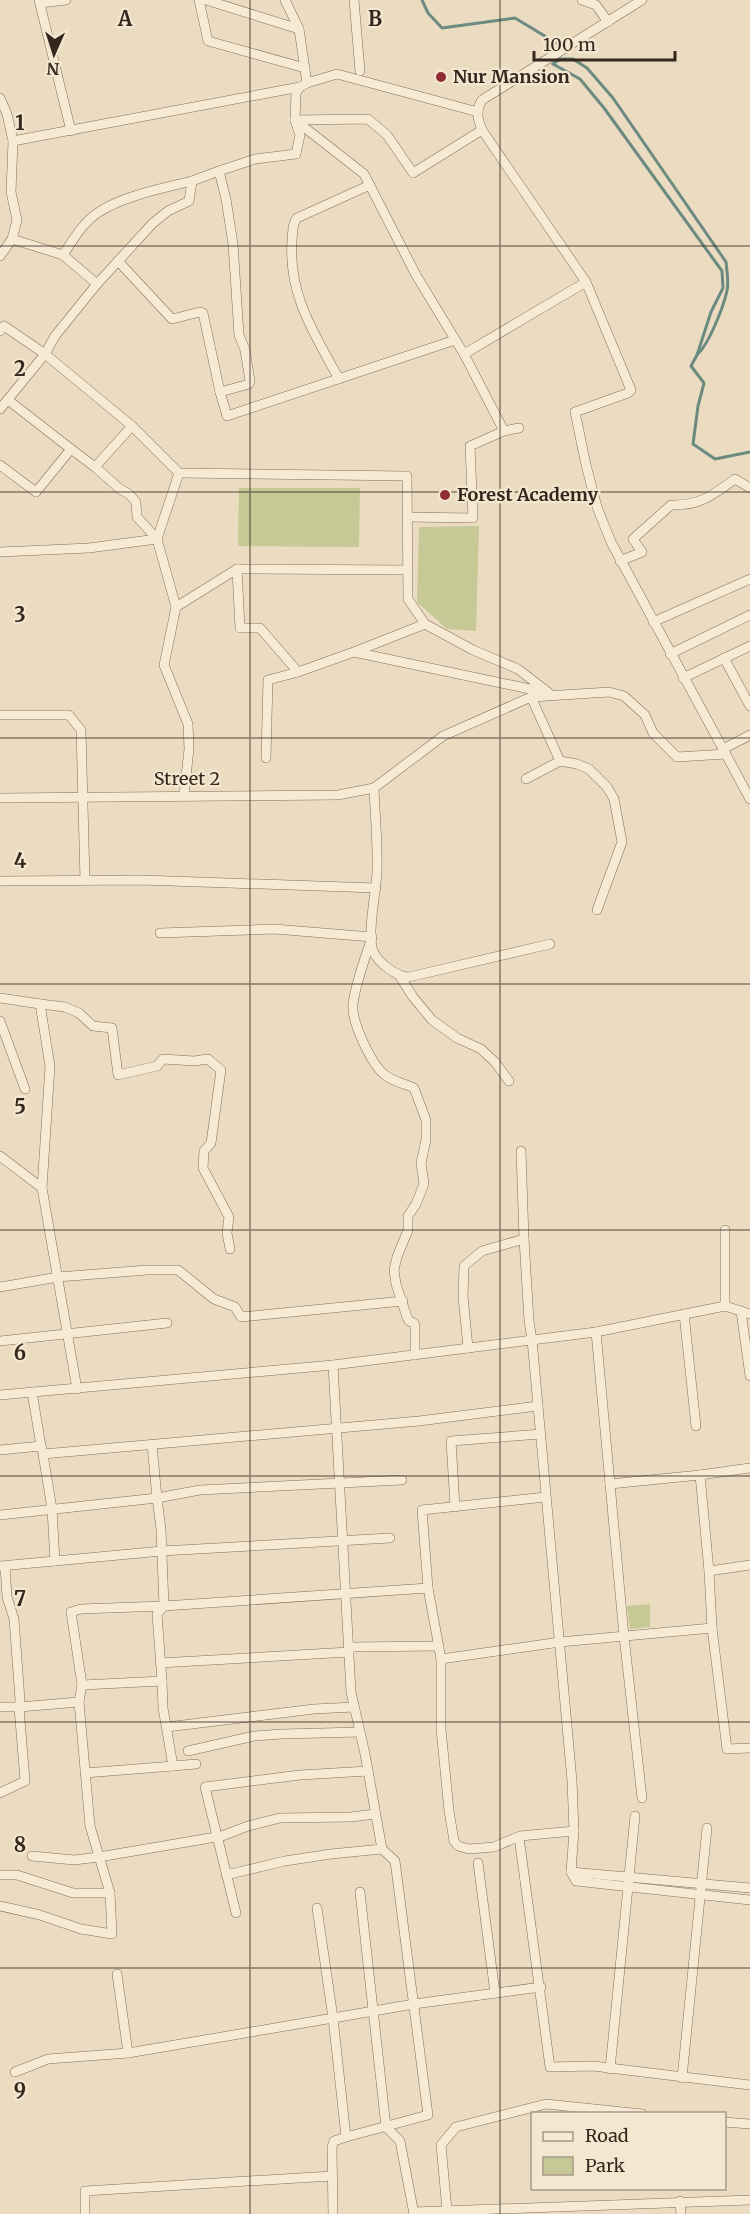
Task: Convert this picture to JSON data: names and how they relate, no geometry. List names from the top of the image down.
{
  "streets": {
    "street": ["Street 2"]
  },
  "places": ["Nur Mansion", "Forest Academy"],
  "legend": ["Road", "Park"],
  "scale_bar": "100 m",
  "north": "bottom",
  "grid": {
    "columns": ["A", "B"],
    "rows": [
      "1",
      "2",
      "3",
      "4",
      "5",
      "6",
      "7",
      "8",
      "9"
    ]
  }
}
